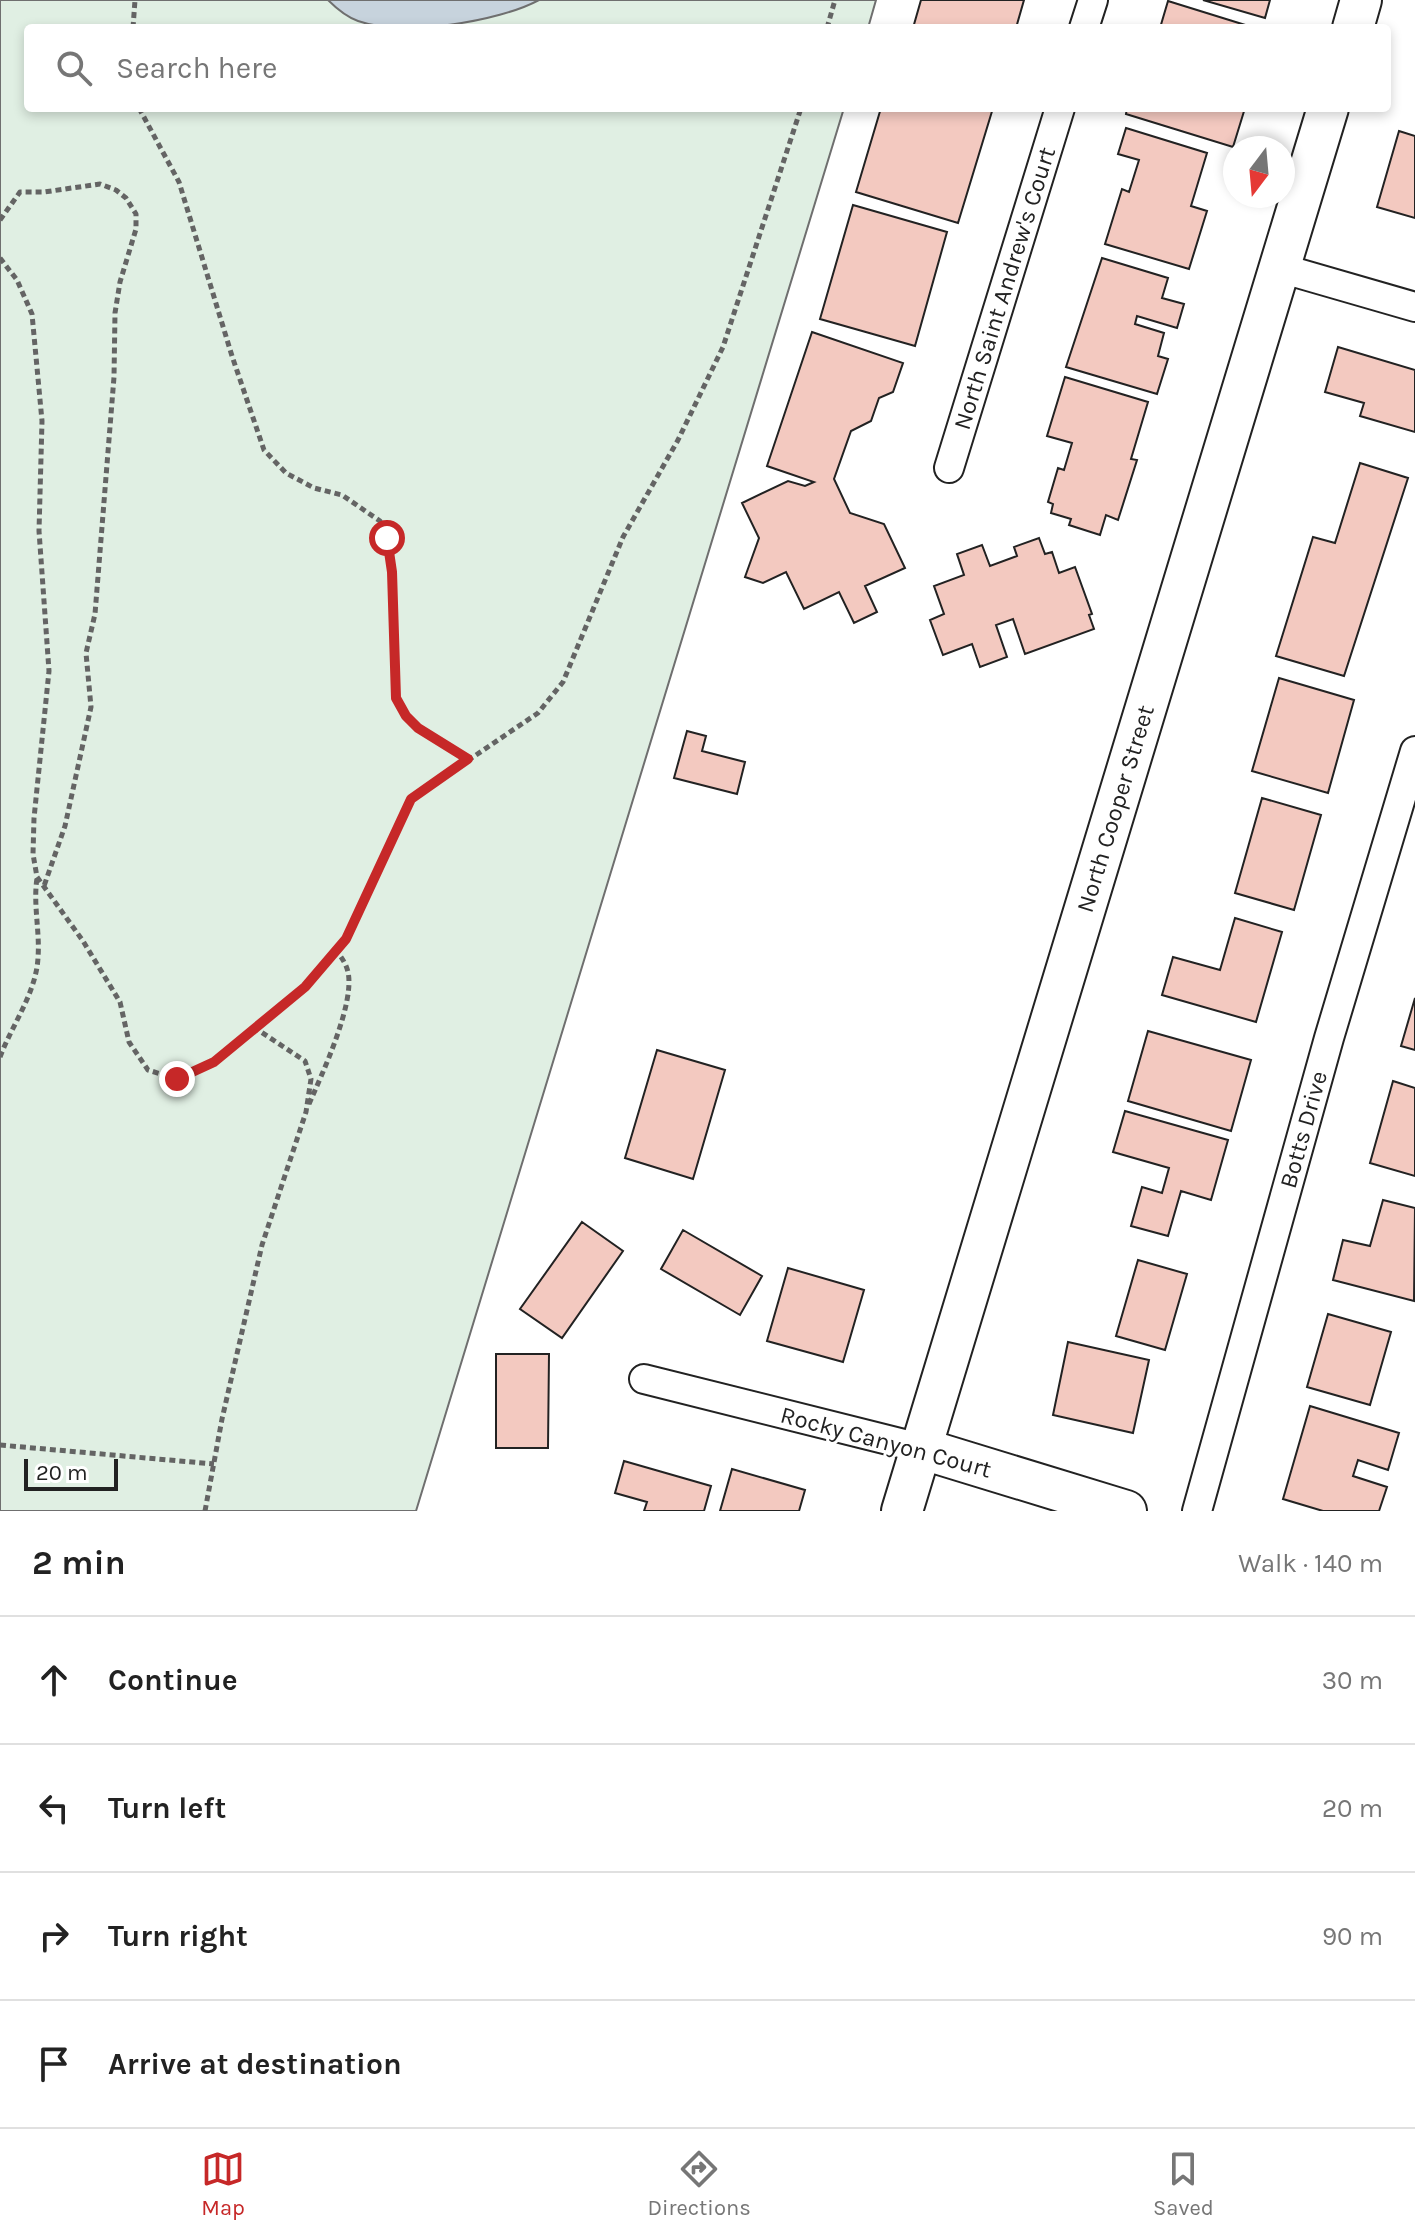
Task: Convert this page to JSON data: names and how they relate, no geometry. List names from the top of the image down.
{
  "streets": {
    "main road": ["North Cooper Street", "Rocky Canyon Court"],
    "street": ["North Saint Andrew's Court", "Botts Drive"]
  },
  "crossings": [
    ["North Cooper Street", "Rocky Canyon Court"]
  ],
  "scale_bar": "20 m",
  "north": "bottom",
  "page": {
    "search": "Search here",
    "scale": "20 m",
    "heading": ["2 min", "Walk · 140 m"],
    "list": [
      ["Continue", "30 m"],
      ["Turn left", "20 m"],
      ["Turn right", "90 m"],
      "Arrive at destination"
    ],
    "nav": ["Map", "Directions", "Saved"]
  }
}
